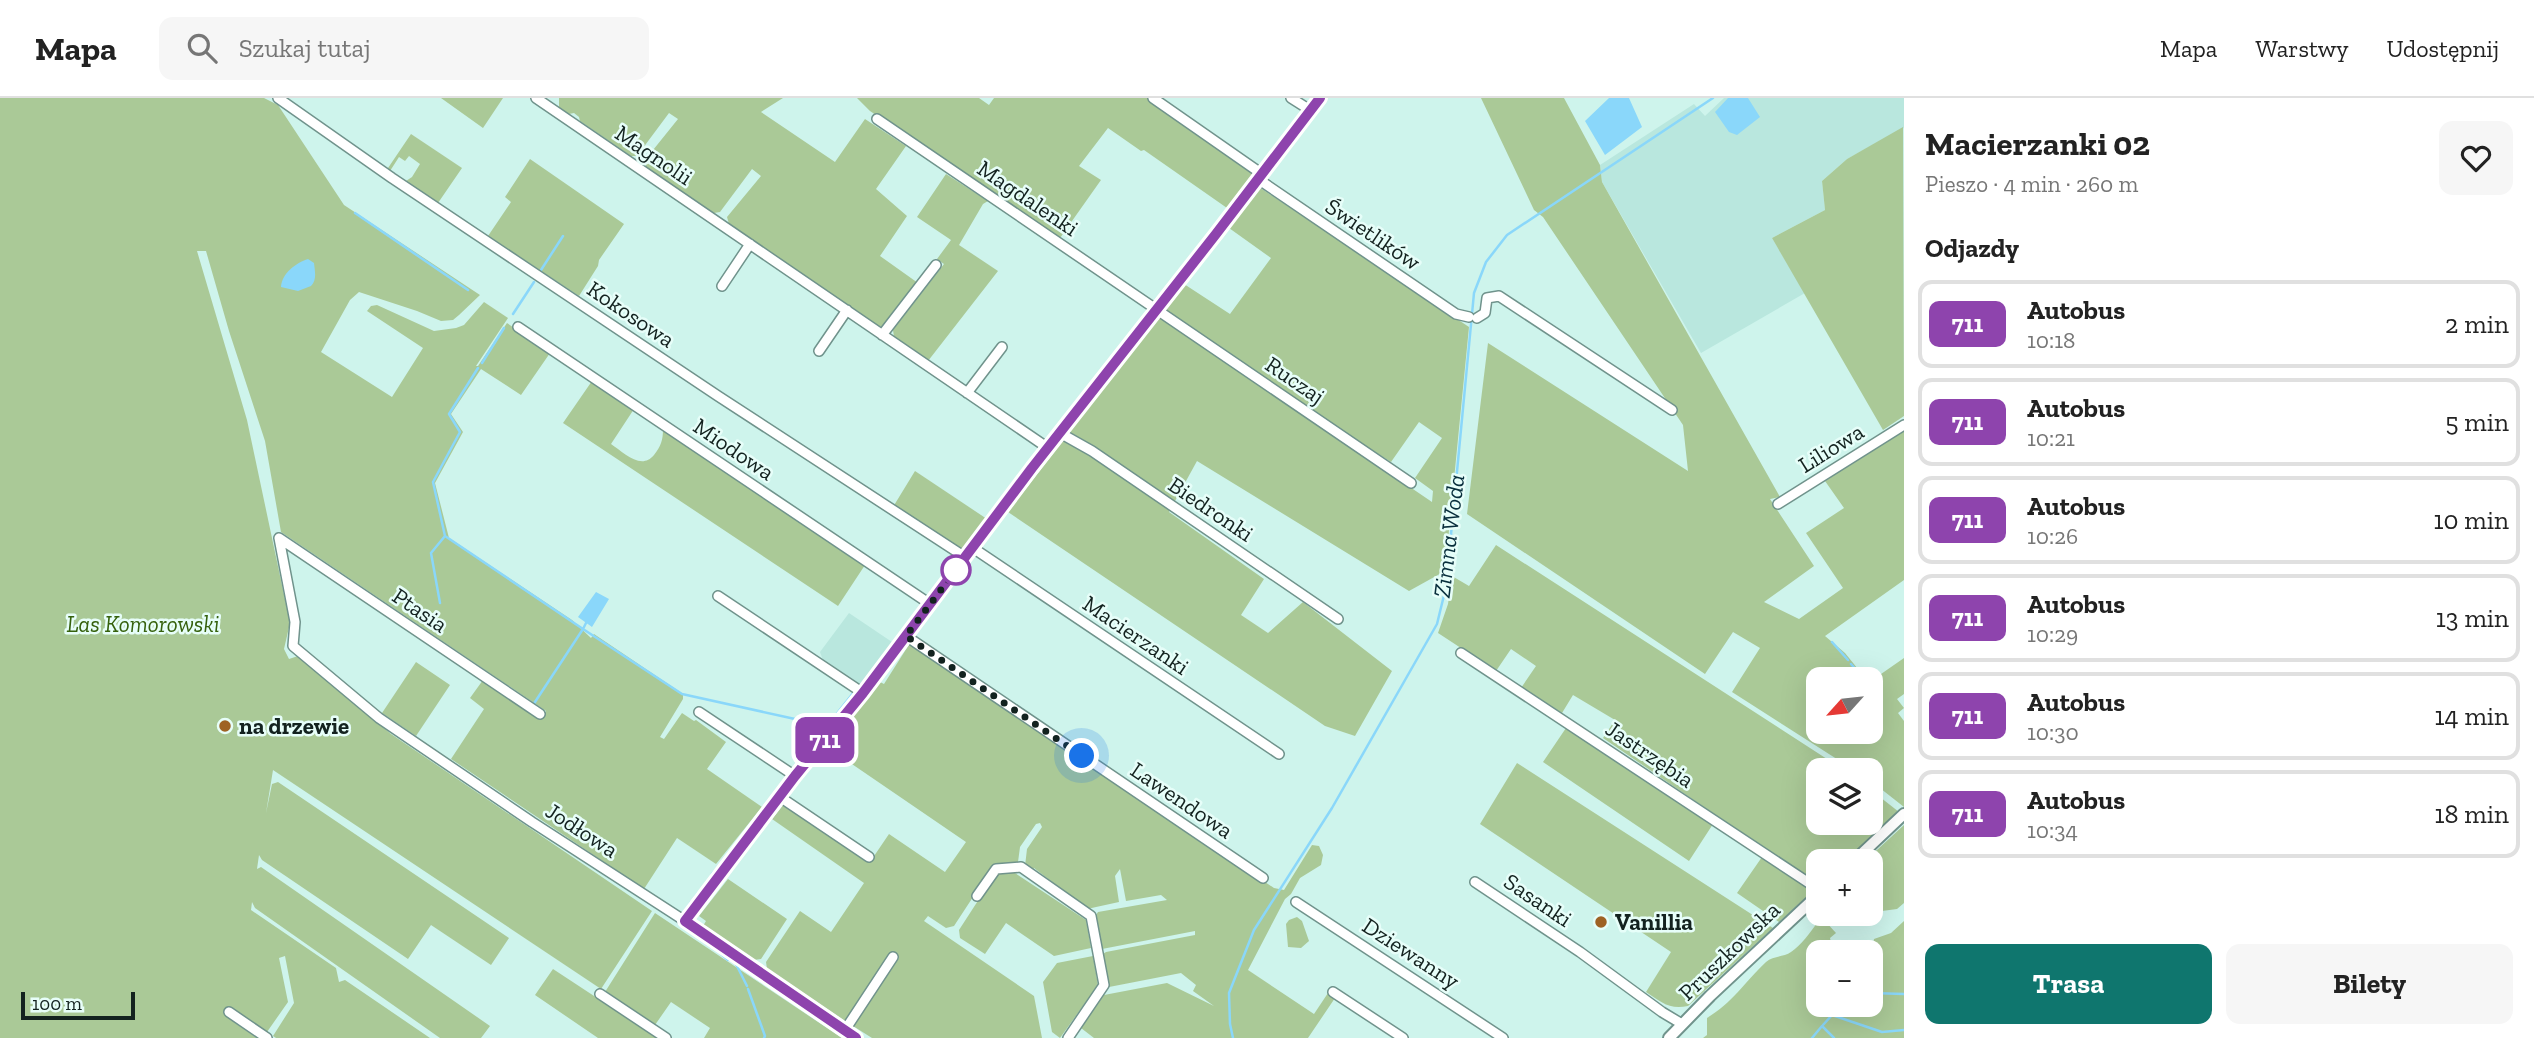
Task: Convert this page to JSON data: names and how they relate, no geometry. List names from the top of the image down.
{
  "streets": {
    "street": [
      "Magnolii",
      "Magdalenki",
      "Świetlików",
      "Kokosowa",
      "Ruczaj",
      "Liliowa",
      "Miodowa",
      "Biedronki",
      "Ptasia",
      "Macierzanki",
      "Jastrzębia",
      "Lawendowa",
      "Jodłowa",
      "Sasanki",
      "Pruszkowska",
      "Dziewanny"
    ]
  },
  "crossings": [
    ["Magdalenki", "Ruczaj"],
    ["Ptasia", "Jodłowa"],
    ["Sasanki", "Pruszkowska"]
  ],
  "water": ["Zimna Woda"],
  "parks": ["Las Komorowski"],
  "places": ["na drzewie", "Vanillia"],
  "lines": ["bus line 711"],
  "scale_bar": "100 m",
  "north": "bottom left",
  "page": {
    "header": "Mapa",
    "search": "Szukaj tutaj",
    "nav": ["Mapa", "Warstwy", "Udostępnij"],
    "on_map": "711",
    "heading": [
      ["Macierzanki 02", "Pieszo · 4 min · 260 m"],
      "Odjazdy"
    ],
    "list": [
      {
        "mark": "711",
        "name": "Autobus",
        "note": "10:18",
        "value": "2 min"
      },
      {
        "mark": "711",
        "name": "Autobus",
        "note": "10:21",
        "value": "5 min"
      },
      {
        "mark": "711",
        "name": "Autobus",
        "note": "10:26",
        "value": "10 min"
      },
      {
        "mark": "711",
        "name": "Autobus",
        "note": "10:29",
        "value": "13 min"
      },
      {
        "mark": "711",
        "name": "Autobus",
        "note": "10:30",
        "value": "14 min"
      },
      {
        "mark": "711",
        "name": "Autobus",
        "note": "10:34",
        "value": "18 min"
      }
    ],
    "map_buttons": ["+", "−"],
    "buttons": ["Trasa", "Bilety"],
    "scale": "100 m"
  }
}
